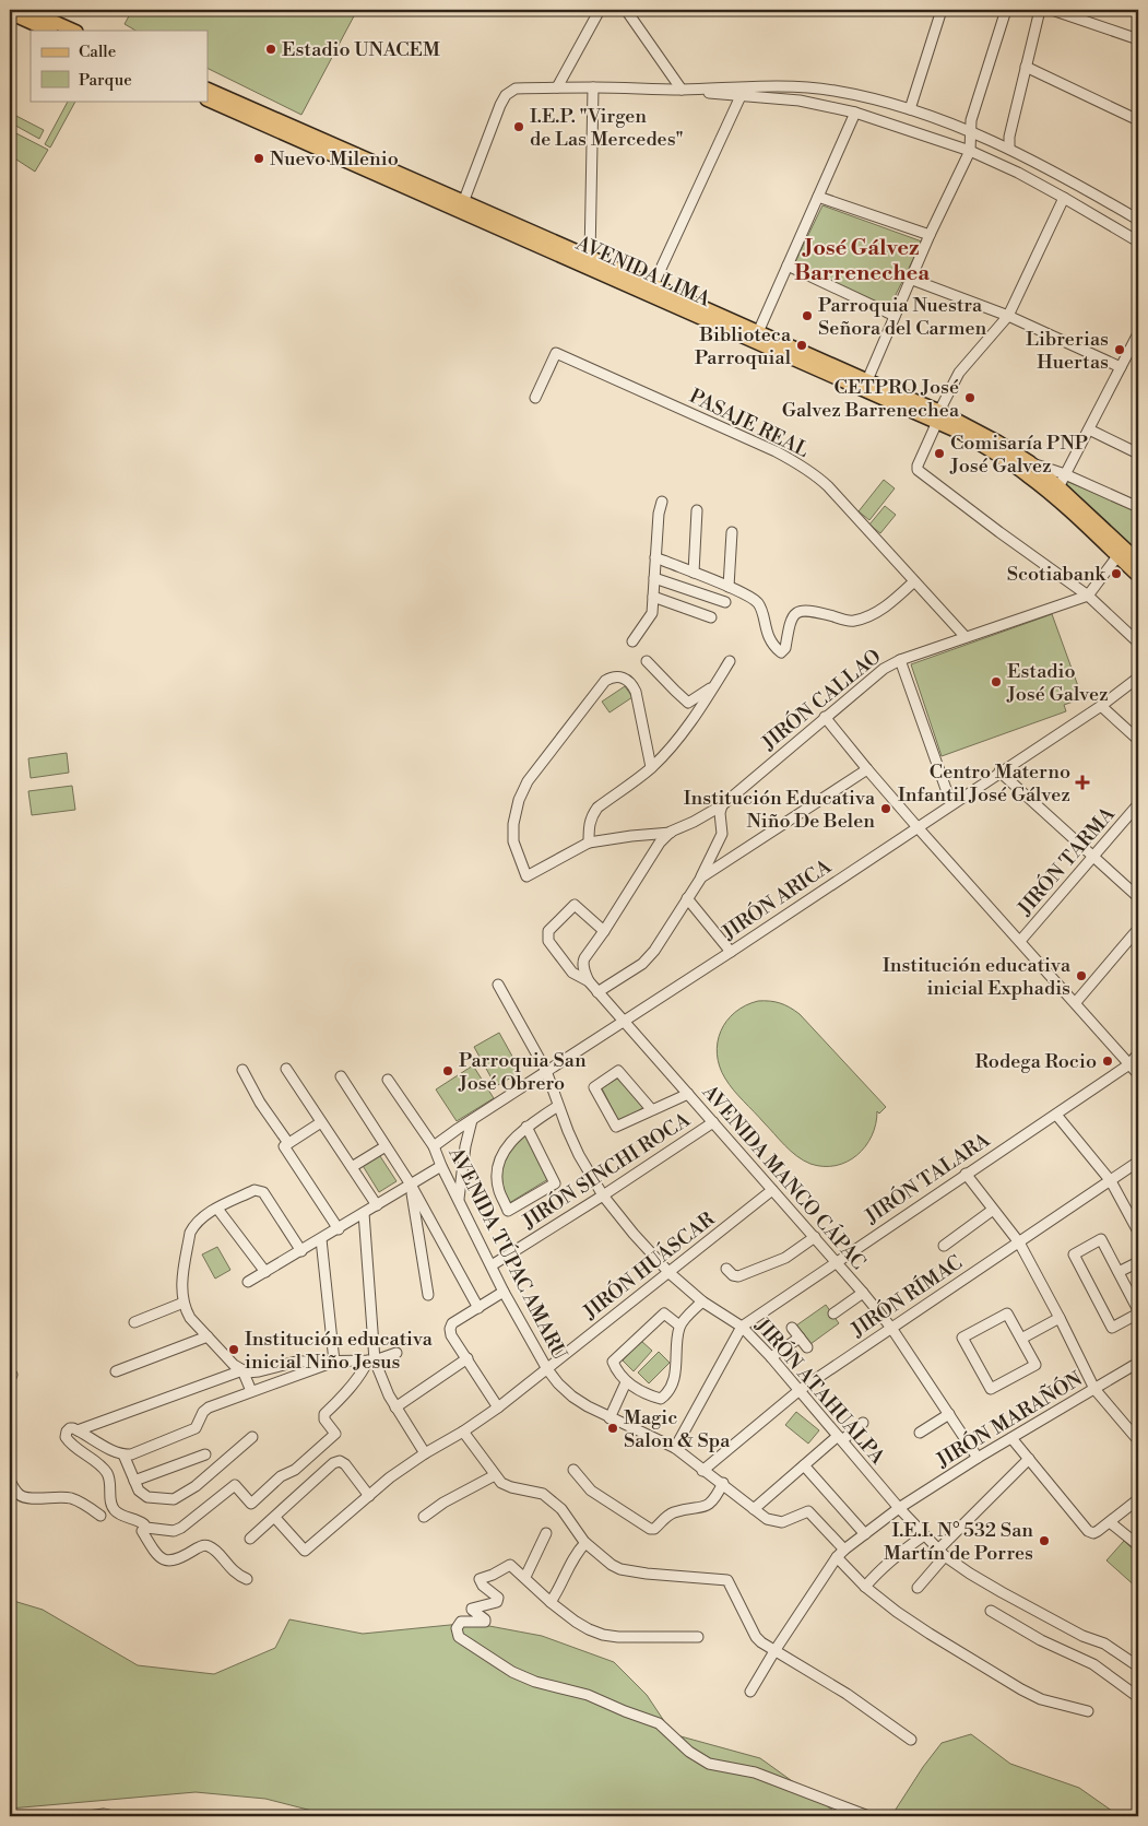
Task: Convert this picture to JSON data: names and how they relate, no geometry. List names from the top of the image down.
{
  "streets": {
    "main road": ["AVENIDA LIMA"],
    "street": [
      "PASAJE REAL",
      "JIRÓN CALLAO",
      "JIRÓN TARMA",
      "JIRÓN ARICA",
      "JIRÓN SINCHI ROCA",
      "AVENIDA MANCO CÁPAC",
      "JIRÓN TALARA",
      "AVENIDA TÚPAC AMARU",
      "JIRÓN HUÁSCAR",
      "JIRÓN RÍMAC",
      "JIRÓN ATAHUALPA",
      "JIRÓN MARAÑÓN"
    ]
  },
  "crossings": [
    ["PASAJE REAL", "JIRÓN CALLAO"],
    ["JIRÓN ARICA", "AVENIDA MANCO CÁPAC"],
    ["JIRÓN ARICA", "AVENIDA TÚPAC AMARU"],
    ["JIRÓN ARICA", "JIRÓN ATAHUALPA"],
    ["JIRÓN SINCHI ROCA", "AVENIDA MANCO CÁPAC"],
    ["JIRÓN SINCHI ROCA", "AVENIDA TÚPAC AMARU"],
    ["JIRÓN SINCHI ROCA", "JIRÓN ATAHUALPA"],
    ["AVENIDA MANCO CÁPAC", "JIRÓN TALARA"],
    ["AVENIDA MANCO CÁPAC", "JIRÓN HUÁSCAR"],
    ["AVENIDA MANCO CÁPAC", "JIRÓN RÍMAC"],
    ["AVENIDA MANCO CÁPAC", "JIRÓN MARAÑÓN"],
    ["JIRÓN TALARA", "AVENIDA TÚPAC AMARU"],
    ["JIRÓN TALARA", "JIRÓN ATAHUALPA"],
    ["AVENIDA TÚPAC AMARU", "JIRÓN HUÁSCAR"],
    ["AVENIDA TÚPAC AMARU", "JIRÓN RÍMAC"],
    ["AVENIDA TÚPAC AMARU", "JIRÓN MARAÑÓN"],
    ["JIRÓN HUÁSCAR", "JIRÓN ATAHUALPA"],
    ["JIRÓN RÍMAC", "JIRÓN ATAHUALPA"],
    ["JIRÓN ATAHUALPA", "JIRÓN MARAÑÓN"]
  ],
  "districts": ["José Gálvez Barrenechea"],
  "places": {
    "other": [
      "Estadio UNACEM",
      "I.E.P. \"Virgen de Las Mercedes\"",
      "Nuevo Milenio",
      "Parroquia Nuestra Señora del Carmen",
      "Biblioteca Parroquial",
      "Librerias Huertas",
      "CETPRO José Galvez Barrenechea",
      "Comisaría PNP José Galvez",
      "Scotiabank",
      "Estadio José Galvez",
      "Institución Educativa Niño De Belen",
      "Institución educativa inicial Exphadis",
      "Rodega Rocio",
      "Parroquia San José Obrero",
      "Institución educativa inicial Niño Jesus",
      "Magic Salon & Spa",
      "I.E.I. N° 532 San Martín de Porres"
    ],
    "health": ["Centro Materno Infantil José Gálvez"]
  },
  "legend": ["Calle", "Parque"]
}
